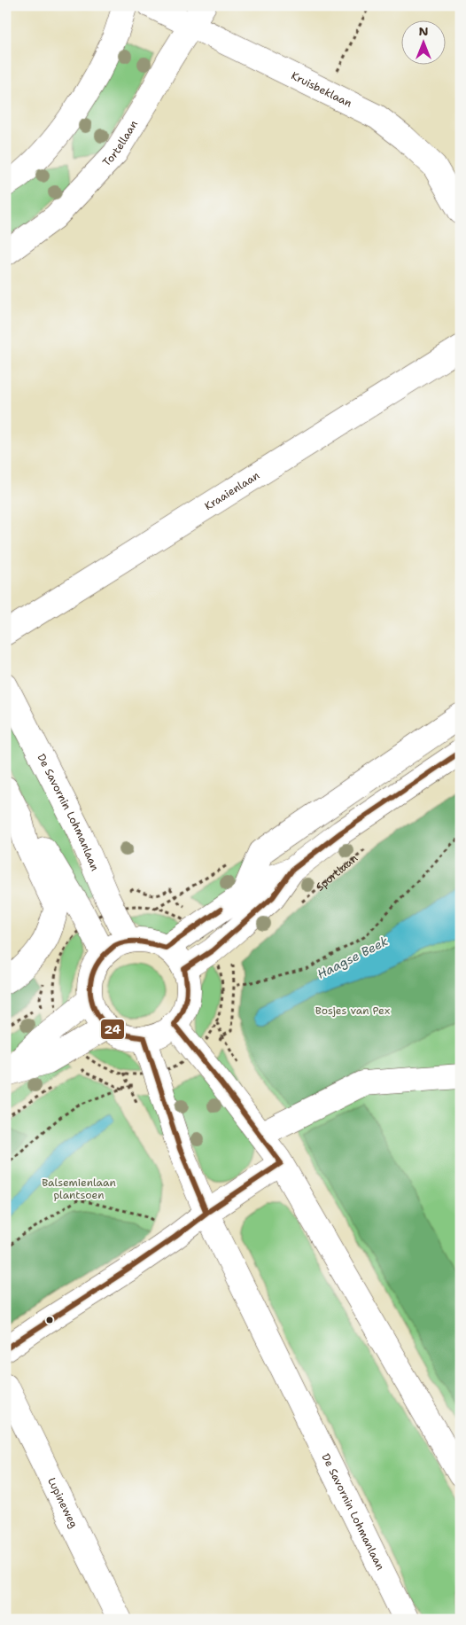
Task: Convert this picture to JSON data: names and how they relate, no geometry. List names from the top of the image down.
{
  "streets": {
    "street": [
      "Kruisbeklaan",
      "Tortellaan",
      "Kraaienlaan",
      "De Savornin Lohmanlaan",
      "Lupineweg"
    ],
    "path": ["Sportlaan"]
  },
  "crossings": [
    ["Kruisbeklaan", "Tortellaan"]
  ],
  "water": ["Haagse Beek"],
  "parks": ["Bosjes van Pex", "Balsemienlaan plantsoen"],
  "lines": ["transit line 24"],
  "north": "top"
}
